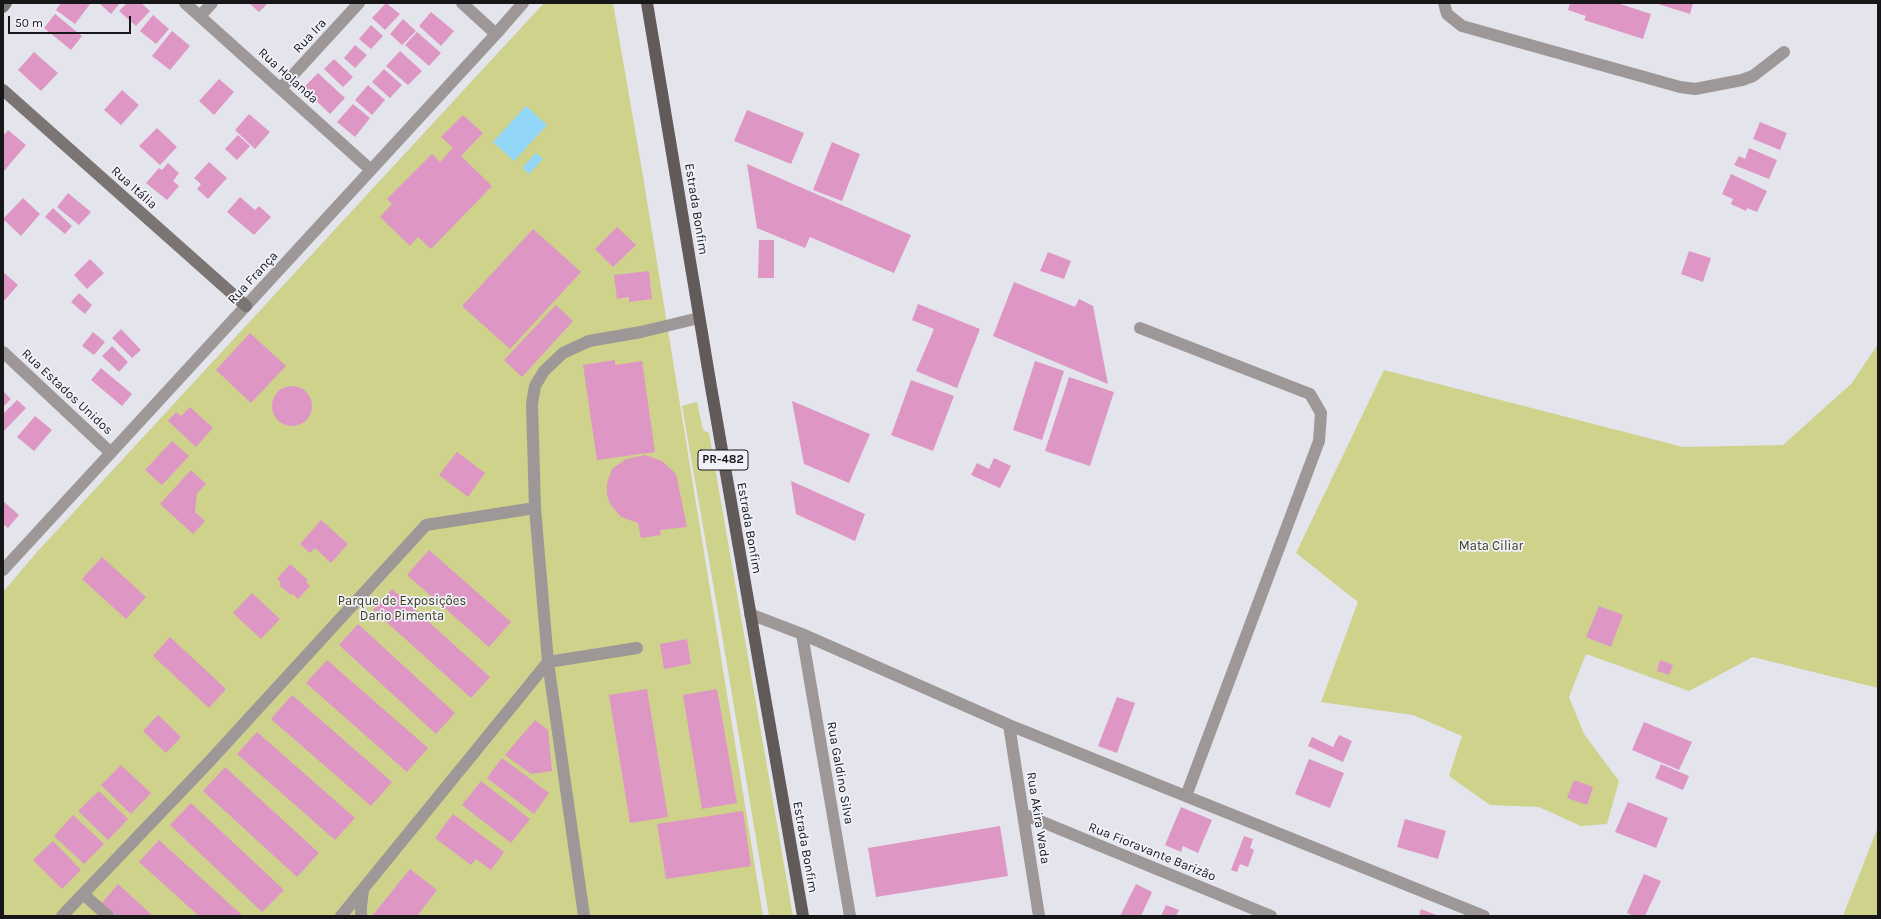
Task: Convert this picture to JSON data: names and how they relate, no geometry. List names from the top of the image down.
{
  "streets": {
    "main road": ["Estrada Bonfim", "PR-482"],
    "street": [
      "Rua Ira",
      "Rua Holanda",
      "Rua Itália",
      "Rua França",
      "Rua Estados Unidos",
      "Rua Galdino Silva",
      "Rua Akira Wada",
      "Rua Fioravante Barizão"
    ]
  },
  "crossings": [
    ["Rua Ira", "Rua Holanda"],
    ["Rua Holanda", "Rua França"],
    ["Rua Itália", "Rua França"],
    ["Rua França", "Rua Estados Unidos"],
    ["Rua Akira Wada", "Rua Fioravante Barizão"]
  ],
  "parks": ["Mata Ciliar", "Parque de Exposições Dario Pimenta"],
  "scale_bar": "50 m"
}
